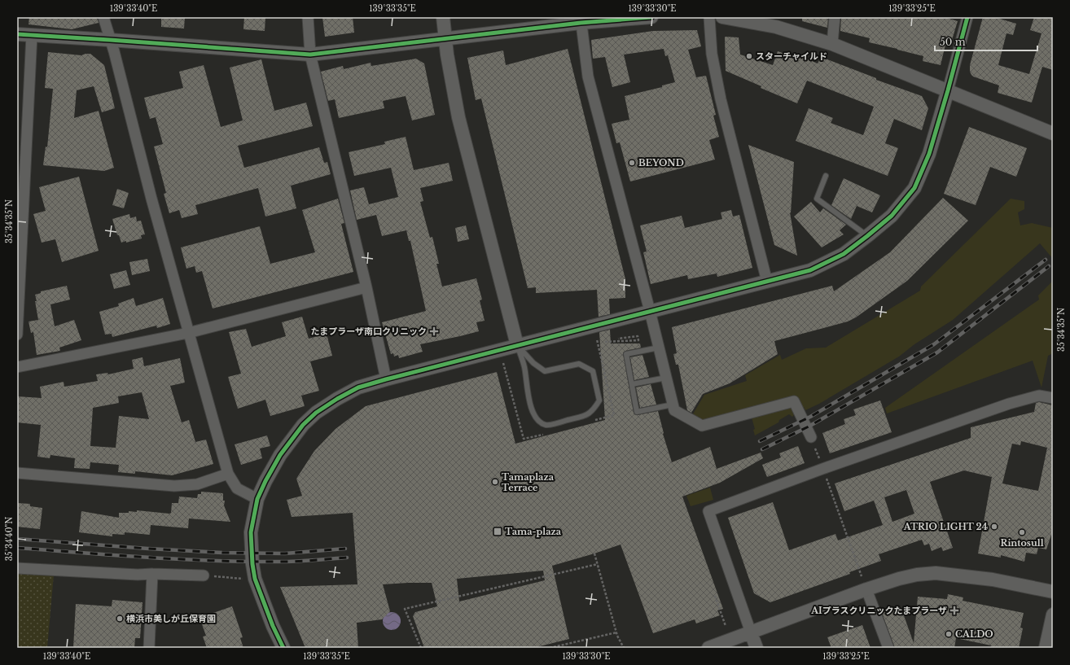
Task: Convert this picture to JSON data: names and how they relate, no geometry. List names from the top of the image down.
{
  "places": {
    "other": [
      "スターチャイルド",
      "BEYOND",
      "Tamaplaza Terrace",
      "ATRIO LIGHT 24",
      "Rintosull",
      "横浜市美しが丘保育園",
      "CALDO"
    ],
    "health": ["たまプラーザ南口クリニック", "AIプラスクリニックたまプラーザ"],
    "transit": ["Tama-plaza"]
  },
  "scale_bar": "50 m",
  "coordinates": [
    "139°33'40\"E",
    "139°33'35\"E",
    "139°33'30\"E",
    "139°33'25\"E",
    "35°34'35\"N",
    "35°34'40\"N"
  ]
}
